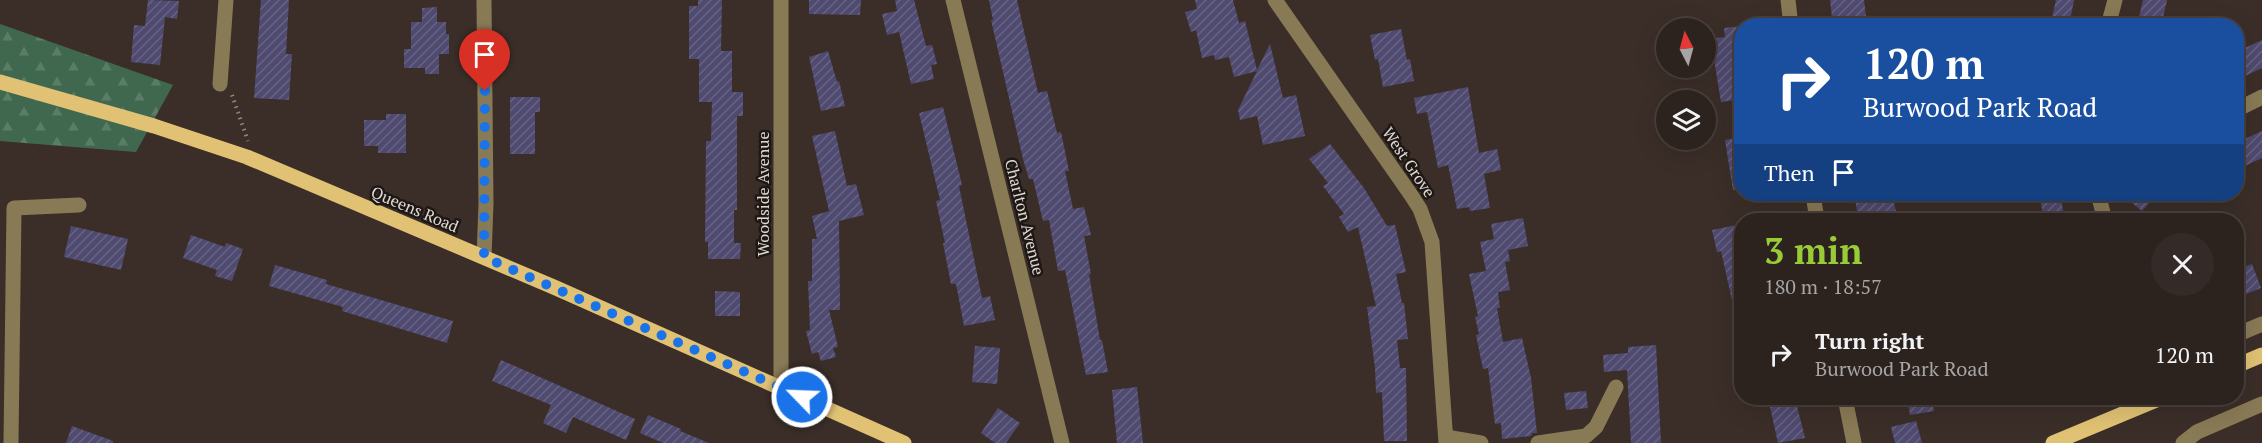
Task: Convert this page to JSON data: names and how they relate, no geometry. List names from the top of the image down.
{
  "streets": {
    "main road": ["Queens Road"],
    "street": ["West Grove", "Woodside Avenue", "Charlton Avenue"]
  },
  "crossings": [
    ["Woodside Avenue", "Queens Road"]
  ],
  "north": "top",
  "page": {
    "turn": ["120 m", "Burwood Park Road"],
    "then": "Then",
    "heading": ["3 min", "180 m · 18:57"],
    "list": [
      {
        "name": "Turn right",
        "note": "Burwood Park Road",
        "value": "120 m"
      }
    ]
  }
}
